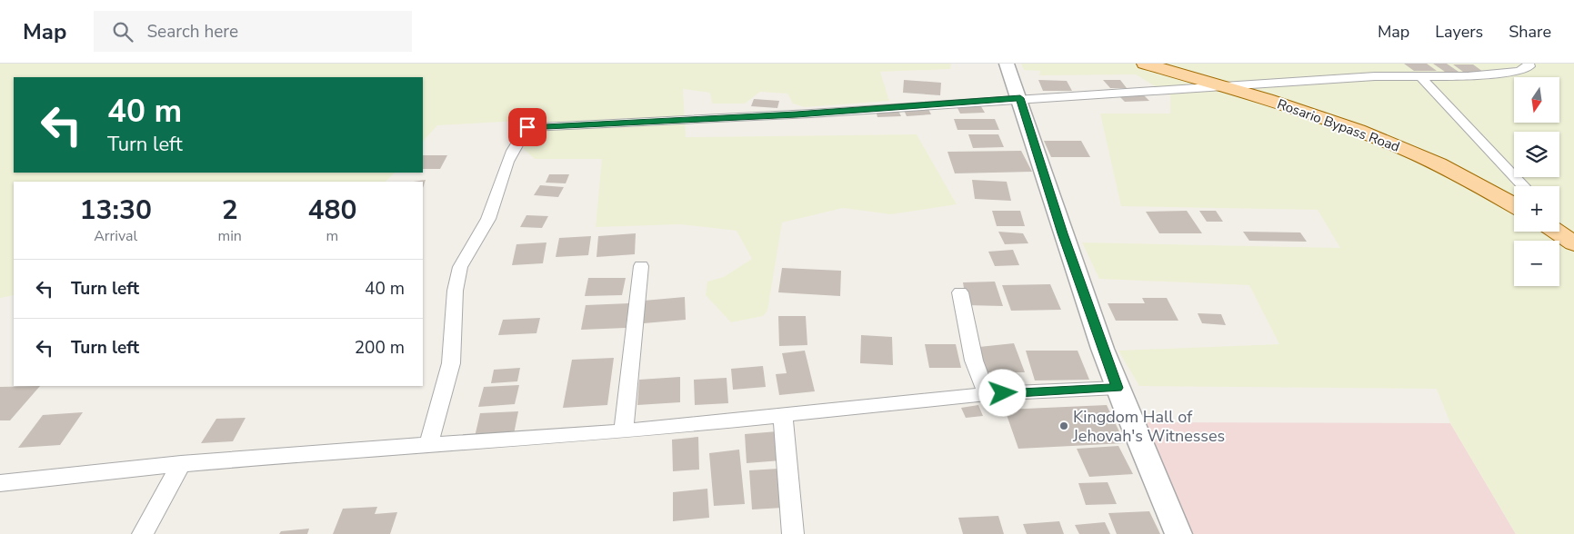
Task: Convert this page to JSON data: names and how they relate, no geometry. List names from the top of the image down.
{
  "streets": {
    "main road": ["Rosario Bypass Road"]
  },
  "places": ["Kingdom Hall of Jehovah's Witnesses"],
  "north": "bottom",
  "page": {
    "header": "Map",
    "search": "Search here",
    "nav": ["Map", "Layers", "Share"],
    "map_buttons": ["+", "−"],
    "turn": ["40 m", "Turn left"],
    "eta": [
      "13:30",
      "Arrival",
      "2",
      "min",
      "480",
      "m"
    ],
    "list": [
      {
        "name": "Turn left",
        "value": "40 m"
      },
      {
        "name": "Turn left",
        "value": "200 m"
      }
    ]
  }
}
